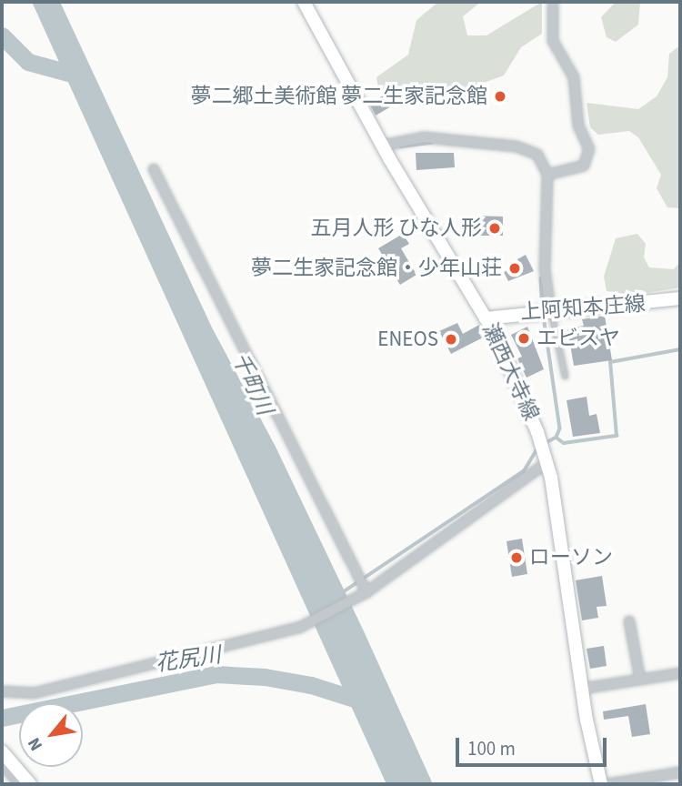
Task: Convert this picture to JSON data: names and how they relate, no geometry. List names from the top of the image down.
{
  "streets": {
    "main road": ["上阿知本庄線", "瀬西大寺線"]
  },
  "crossings": [
    ["上阿知本庄線", "瀬西大寺線"]
  ],
  "water": ["千町川", "花尻川"],
  "places": [
    "夢二郷土美術館 夢二生家記念館",
    "五月人形 ひな人形",
    "夢二生家記念館・少年山荘",
    "エビスヤ",
    "ENEOS",
    "ローソン"
  ],
  "scale_bar": "100 m",
  "north": "bottom left"
}
